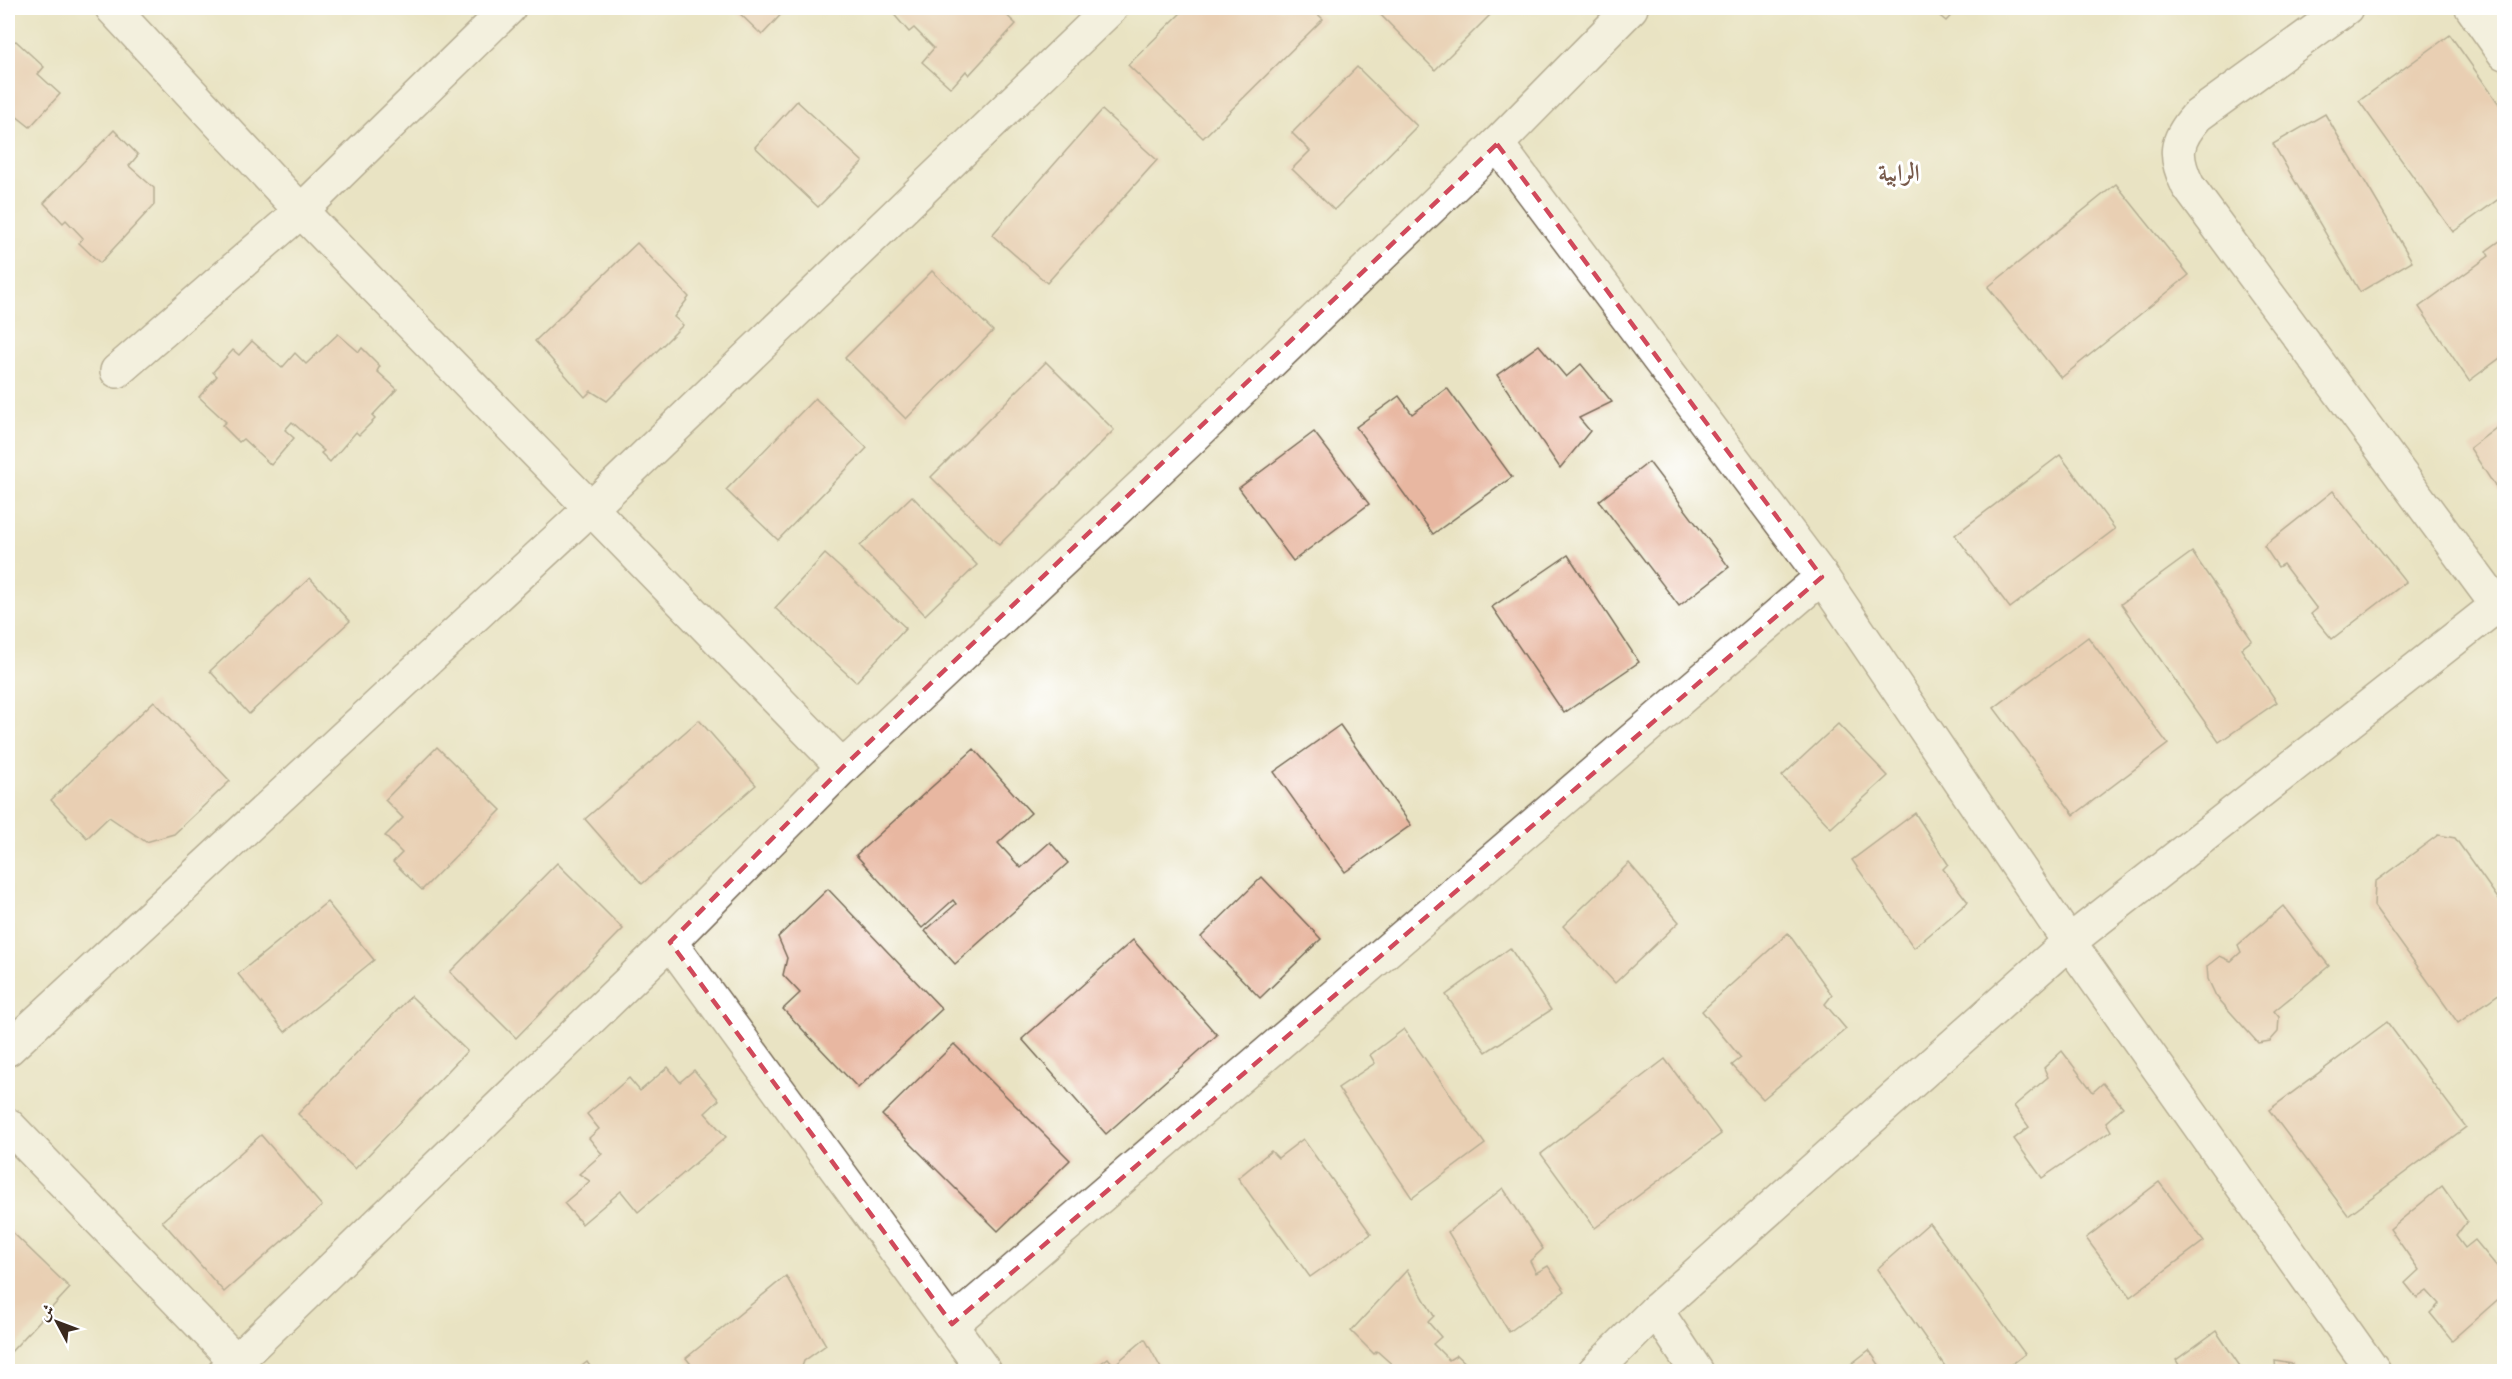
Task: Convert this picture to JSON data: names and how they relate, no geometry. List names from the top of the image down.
{
  "districts": ["الرابية"],
  "north": "top left"
}
